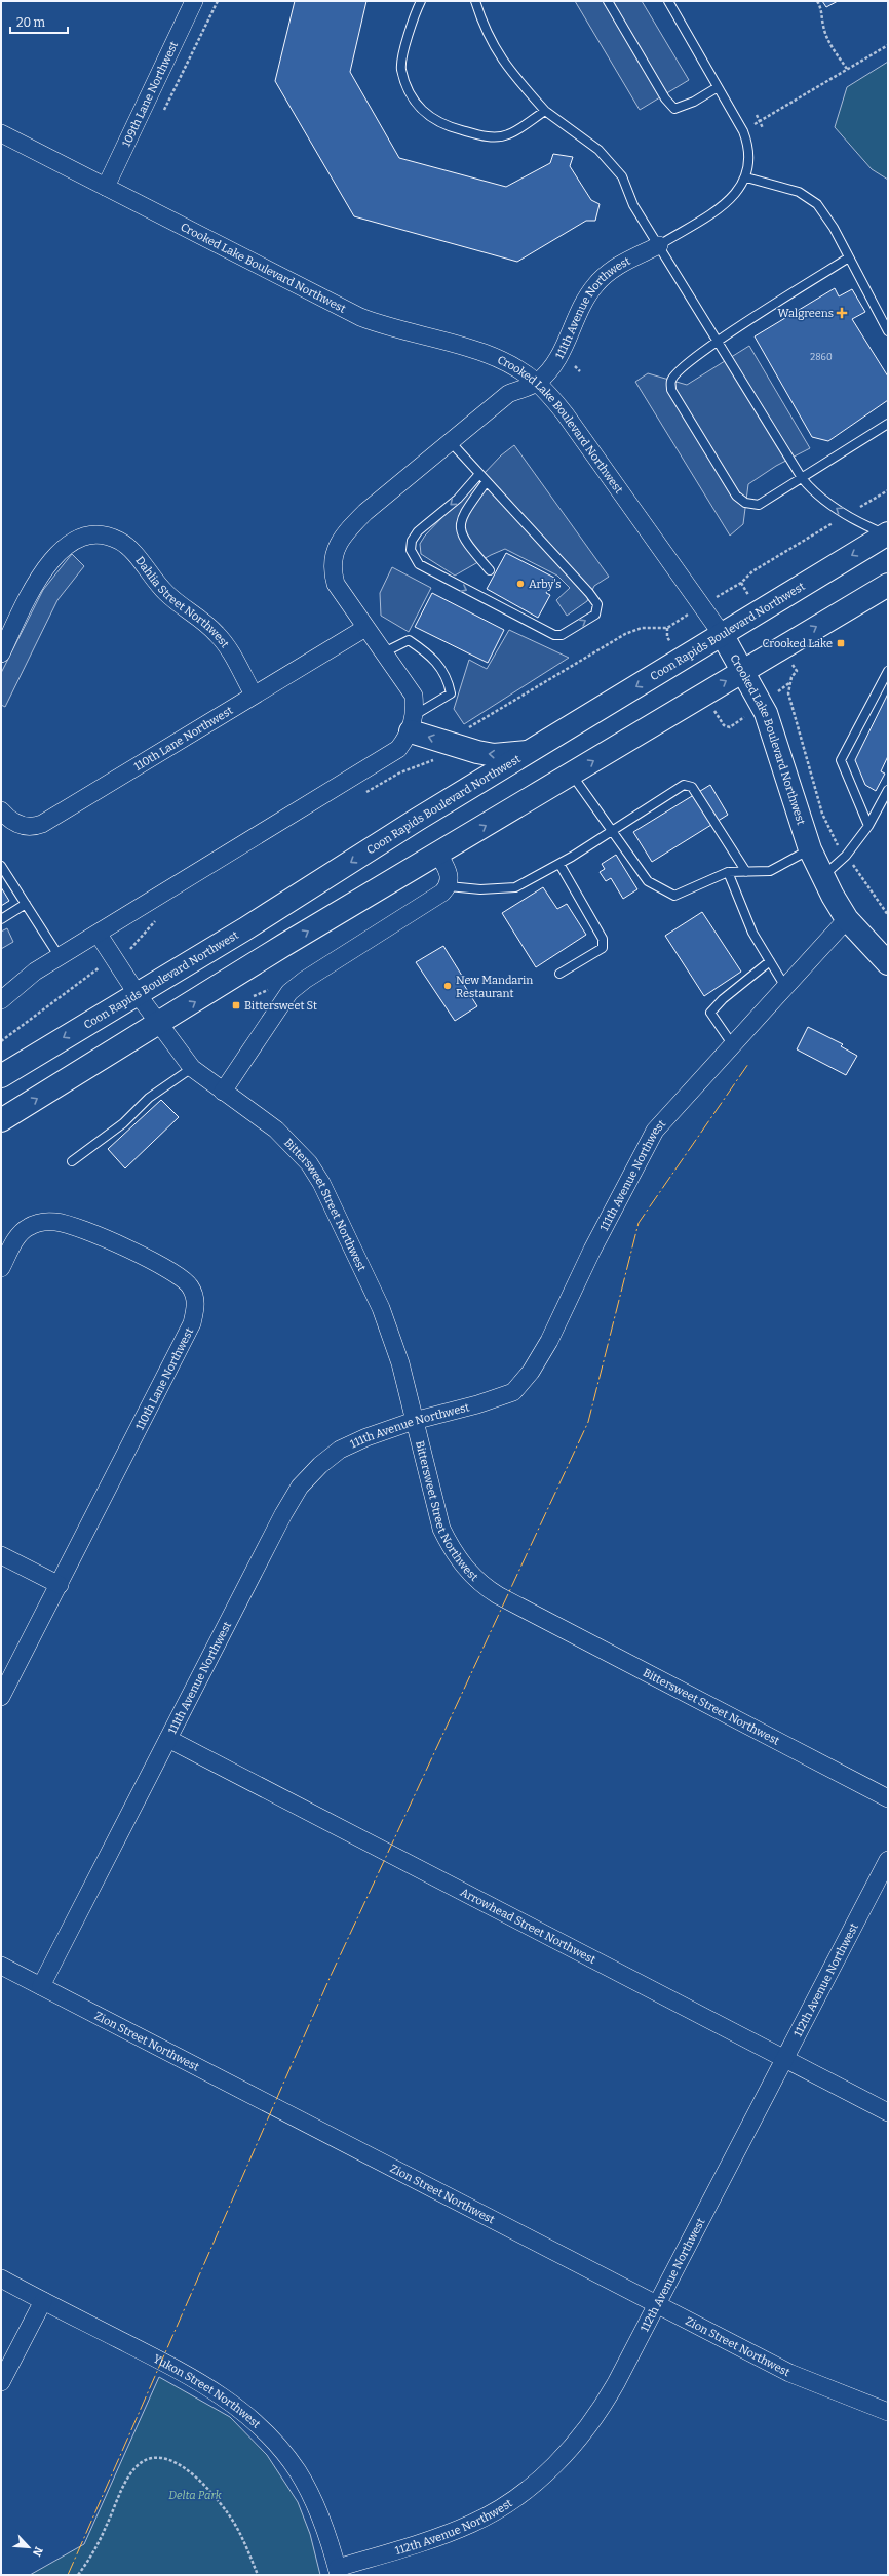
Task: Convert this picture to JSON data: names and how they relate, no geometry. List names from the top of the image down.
{
  "streets": {
    "main road": ["Crooked Lake Boulevard Northwest", "Coon Rapids Boulevard Northwest"],
    "street": [
      "109th Lane Northwest",
      "111th Avenue Northwest",
      "Dahlia Street Northwest",
      "110th Lane Northwest",
      "Bittersweet Street Northwest",
      "Arrowhead Street Northwest",
      "112th Avenue Northwest",
      "Zion Street Northwest",
      "Yukon Street Northwest"
    ]
  },
  "crossings": [
    ["109th Lane Northwest", "Crooked Lake Boulevard Northwest"],
    ["Crooked Lake Boulevard Northwest", "111th Avenue Northwest"],
    ["Crooked Lake Boulevard Northwest", "Coon Rapids Boulevard Northwest"],
    ["111th Avenue Northwest", "Bittersweet Street Northwest"],
    ["111th Avenue Northwest", "Arrowhead Street Northwest"],
    ["111th Avenue Northwest", "Zion Street Northwest"],
    ["Dahlia Street Northwest", "110th Lane Northwest"],
    ["Coon Rapids Boulevard Northwest", "Bittersweet Street Northwest"],
    ["Arrowhead Street Northwest", "112th Avenue Northwest"],
    ["112th Avenue Northwest", "Zion Street Northwest"],
    ["112th Avenue Northwest", "Yukon Street Northwest"]
  ],
  "parks": ["Delta Park"],
  "places": {
    "health": ["Walgreens"],
    "other": ["Arby's", "New Mandarin Restaurant"],
    "transit": ["Crooked Lake", "Bittersweet St"]
  },
  "house_numbers": ["2860"],
  "scale_bar": "20 m",
  "north": "bottom right"
}
